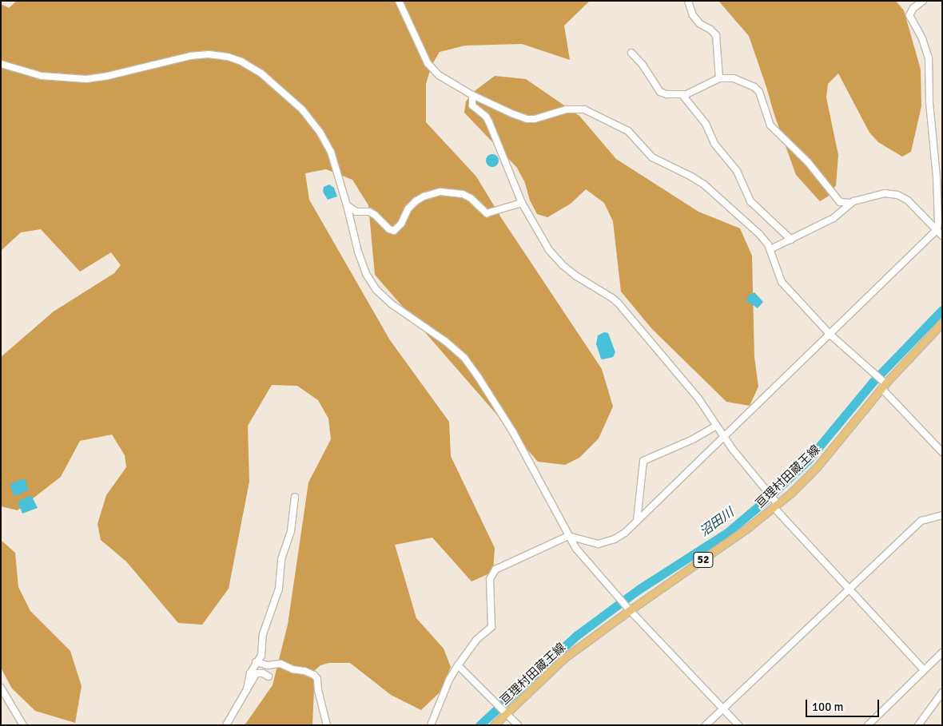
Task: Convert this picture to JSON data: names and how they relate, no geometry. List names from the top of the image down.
{
  "streets": {
    "main road": ["亘理村田蔵王線", "52"]
  },
  "water": ["沼田川"],
  "scale_bar": "100 m"
}
